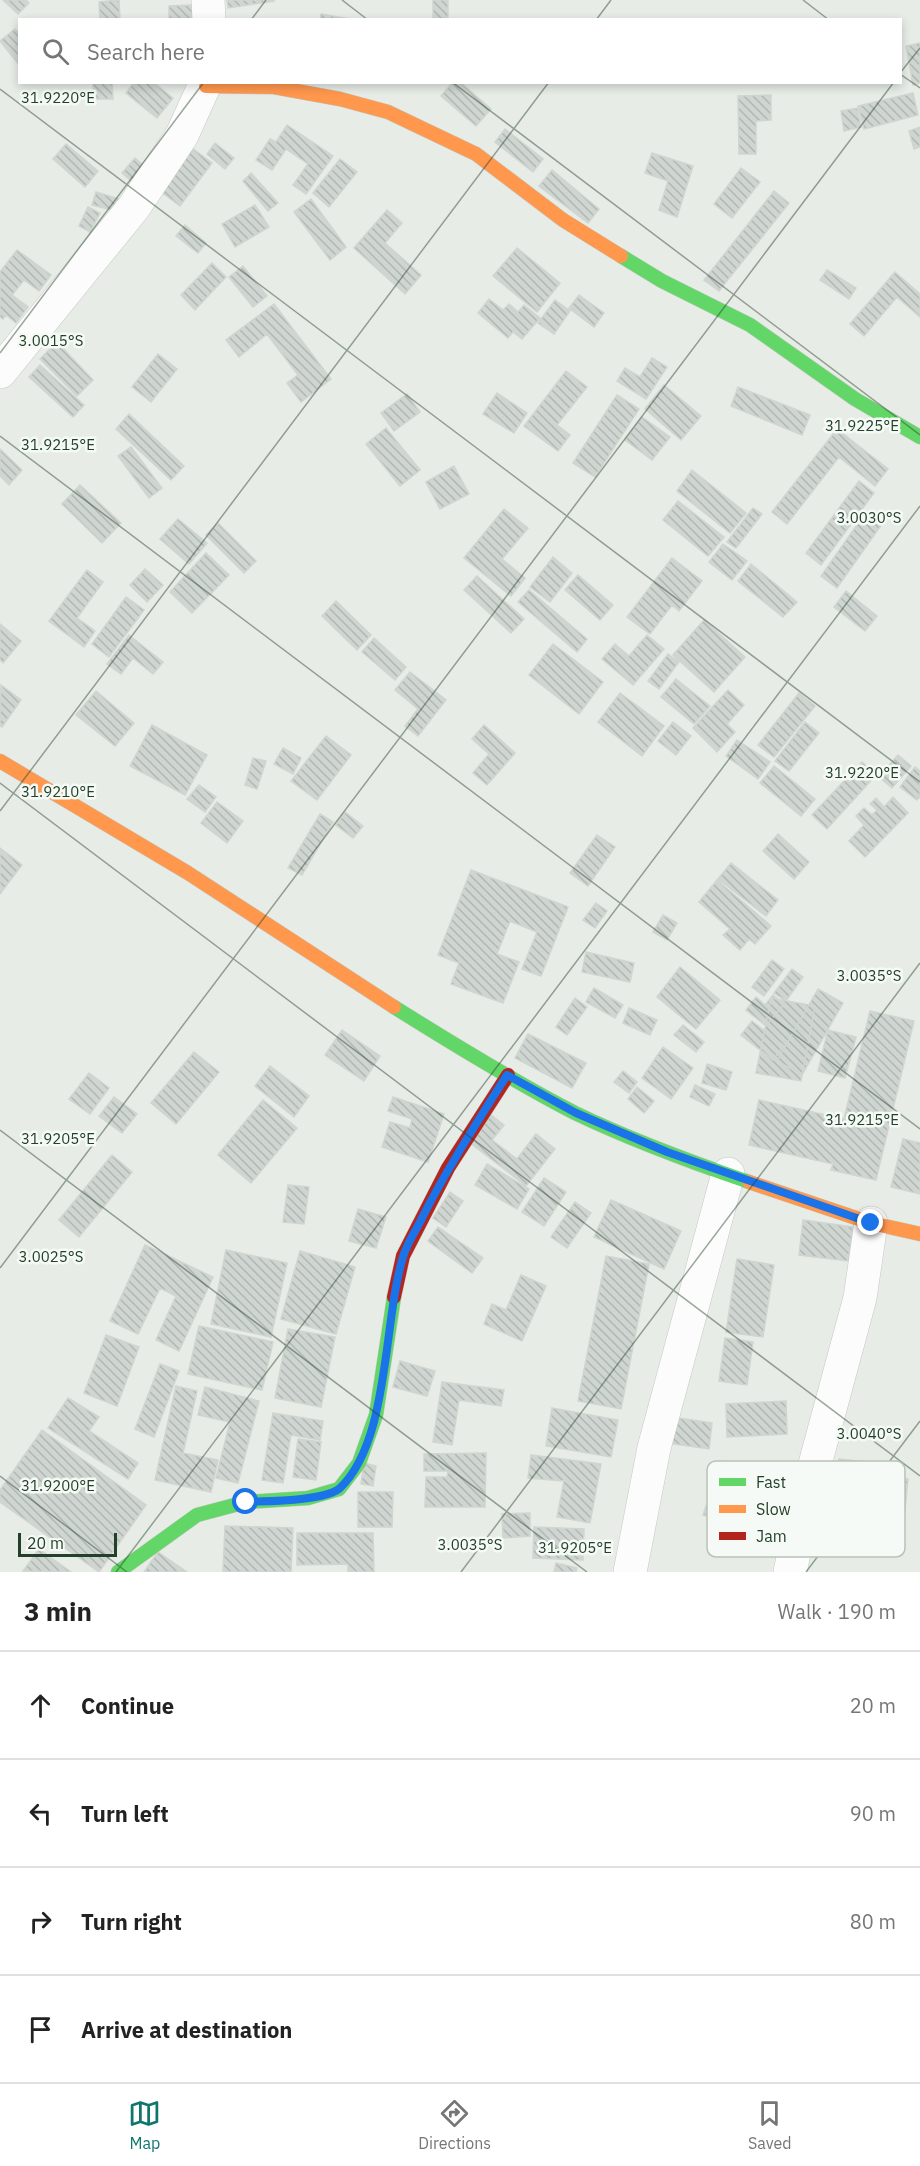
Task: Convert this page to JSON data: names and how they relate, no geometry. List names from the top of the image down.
{
  "legend": ["Fast", "Slow", "Jam"],
  "scale_bar": "20 m",
  "page": {
    "search": "Search here",
    "scale": "20 m",
    "heading": ["3 min", "Walk · 190 m"],
    "list": [
      ["Continue", "20 m"],
      ["Turn left", "90 m"],
      ["Turn right", "80 m"],
      "Arrive at destination"
    ],
    "nav": ["Map", "Directions", "Saved"]
  },
  "coordinates": [
    "31.9220°E",
    "3.0015°S",
    "31.9225°E",
    "31.9215°E",
    "3.0030°S",
    "31.9210°E",
    "3.0035°S",
    "31.9205°E",
    "3.0025°S",
    "3.0040°S",
    "31.9200°E"
  ]
}
